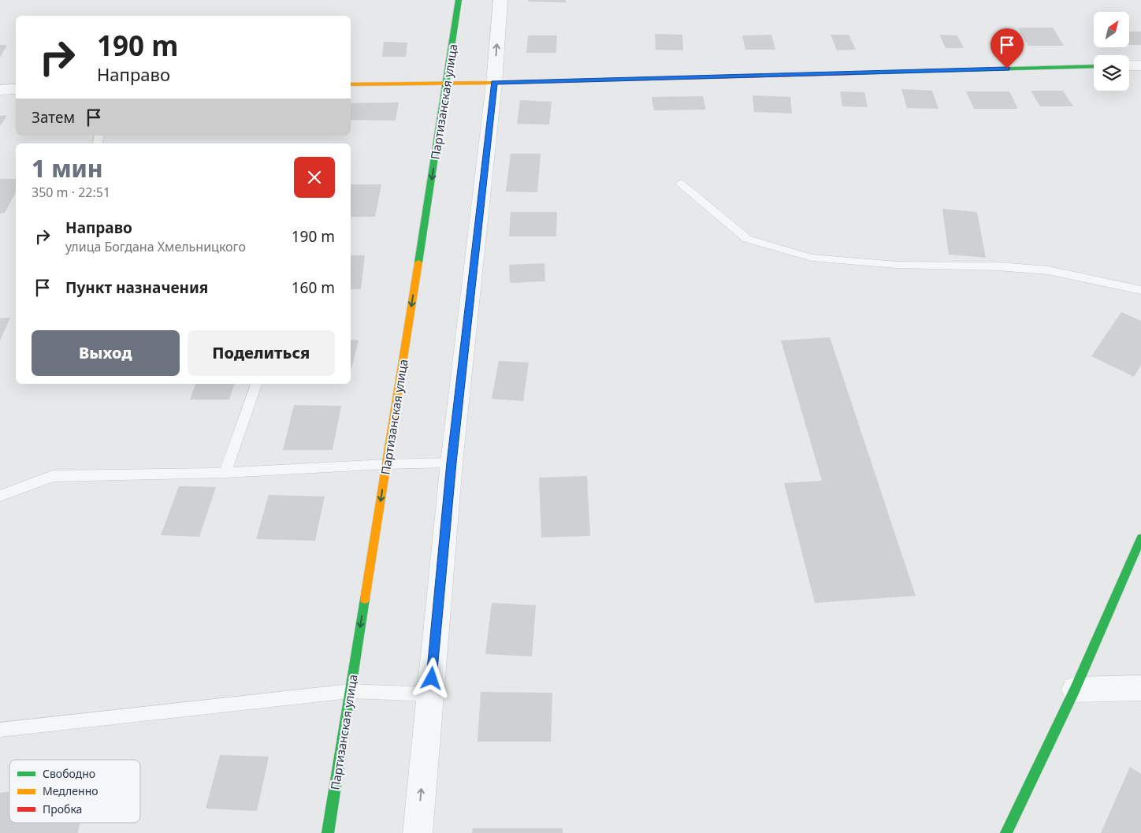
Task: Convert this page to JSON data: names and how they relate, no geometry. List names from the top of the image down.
{
  "streets": {
    "street": ["Партизанская улица"]
  },
  "legend": ["Свободно", "Медленно", "Пробка"],
  "north": "top right",
  "page": {
    "turn": ["190 m", "Направо"],
    "then": "Затем",
    "heading": ["1 мин", "350 m · 22:51"],
    "list": [
      {
        "name": "Направо",
        "note": "улица Богдана Хмельницкого",
        "value": "190 m"
      },
      {
        "name": "Пункт назначения",
        "value": "160 m"
      }
    ],
    "buttons": ["Выход", "Поделиться"]
  }
}
